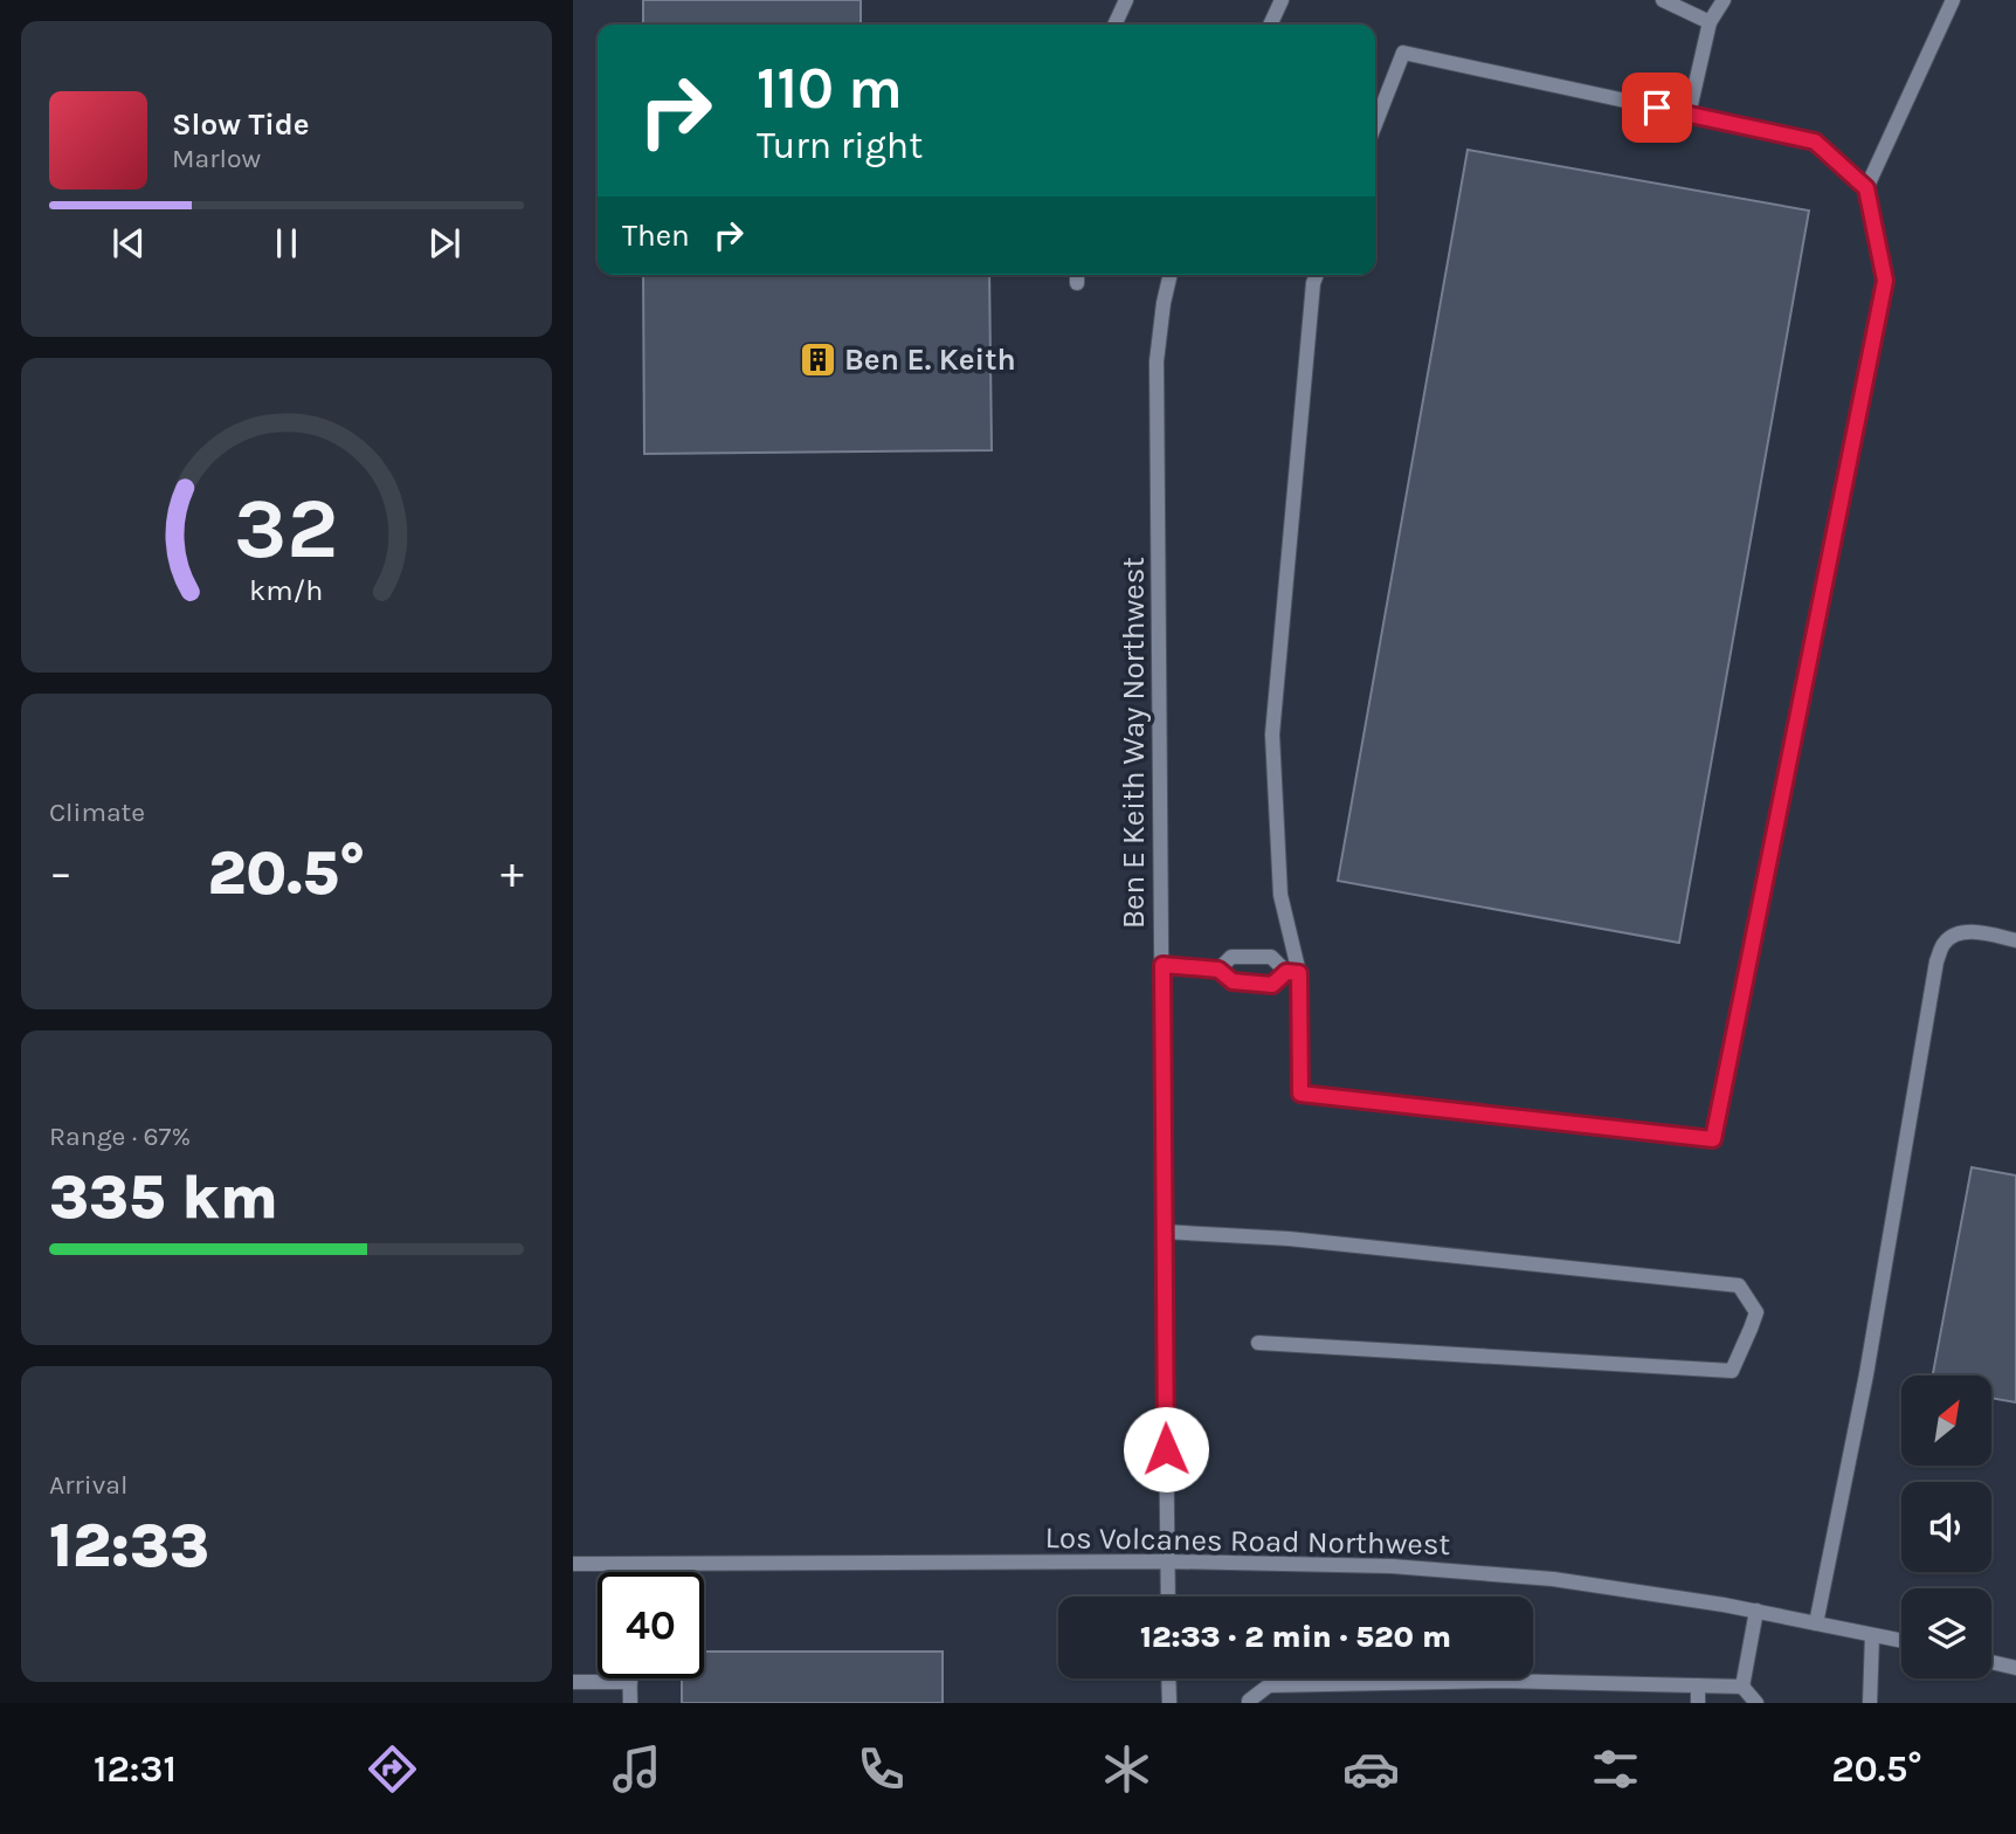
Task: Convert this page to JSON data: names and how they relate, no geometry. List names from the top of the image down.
{
  "streets": {
    "street": ["Ben E Keith Way Northwest", "Los Volcanes Road Northwest"]
  },
  "crossings": [
    ["Ben E Keith Way Northwest", "Los Volcanes Road Northwest"]
  ],
  "places": {
    "building": ["Ben E. Keith"]
  },
  "north": "top right",
  "page": {
    "turn": ["110 m", "Turn right"],
    "song": ["Slow Tide", "Marlow"],
    "then": "Then",
    "tile": [
      "Climate",
      ["Range · 67%", "335 km"],
      ["Arrival", "12:33"]
    ],
    "heat": ["−", "20.5°", "+"],
    "limit": "40",
    "trip": "12:33 · 2 min · 520 m",
    "tabs": ["12:31", "20.5°"],
    "gauge": ["32", "km/h"]
  }
}
